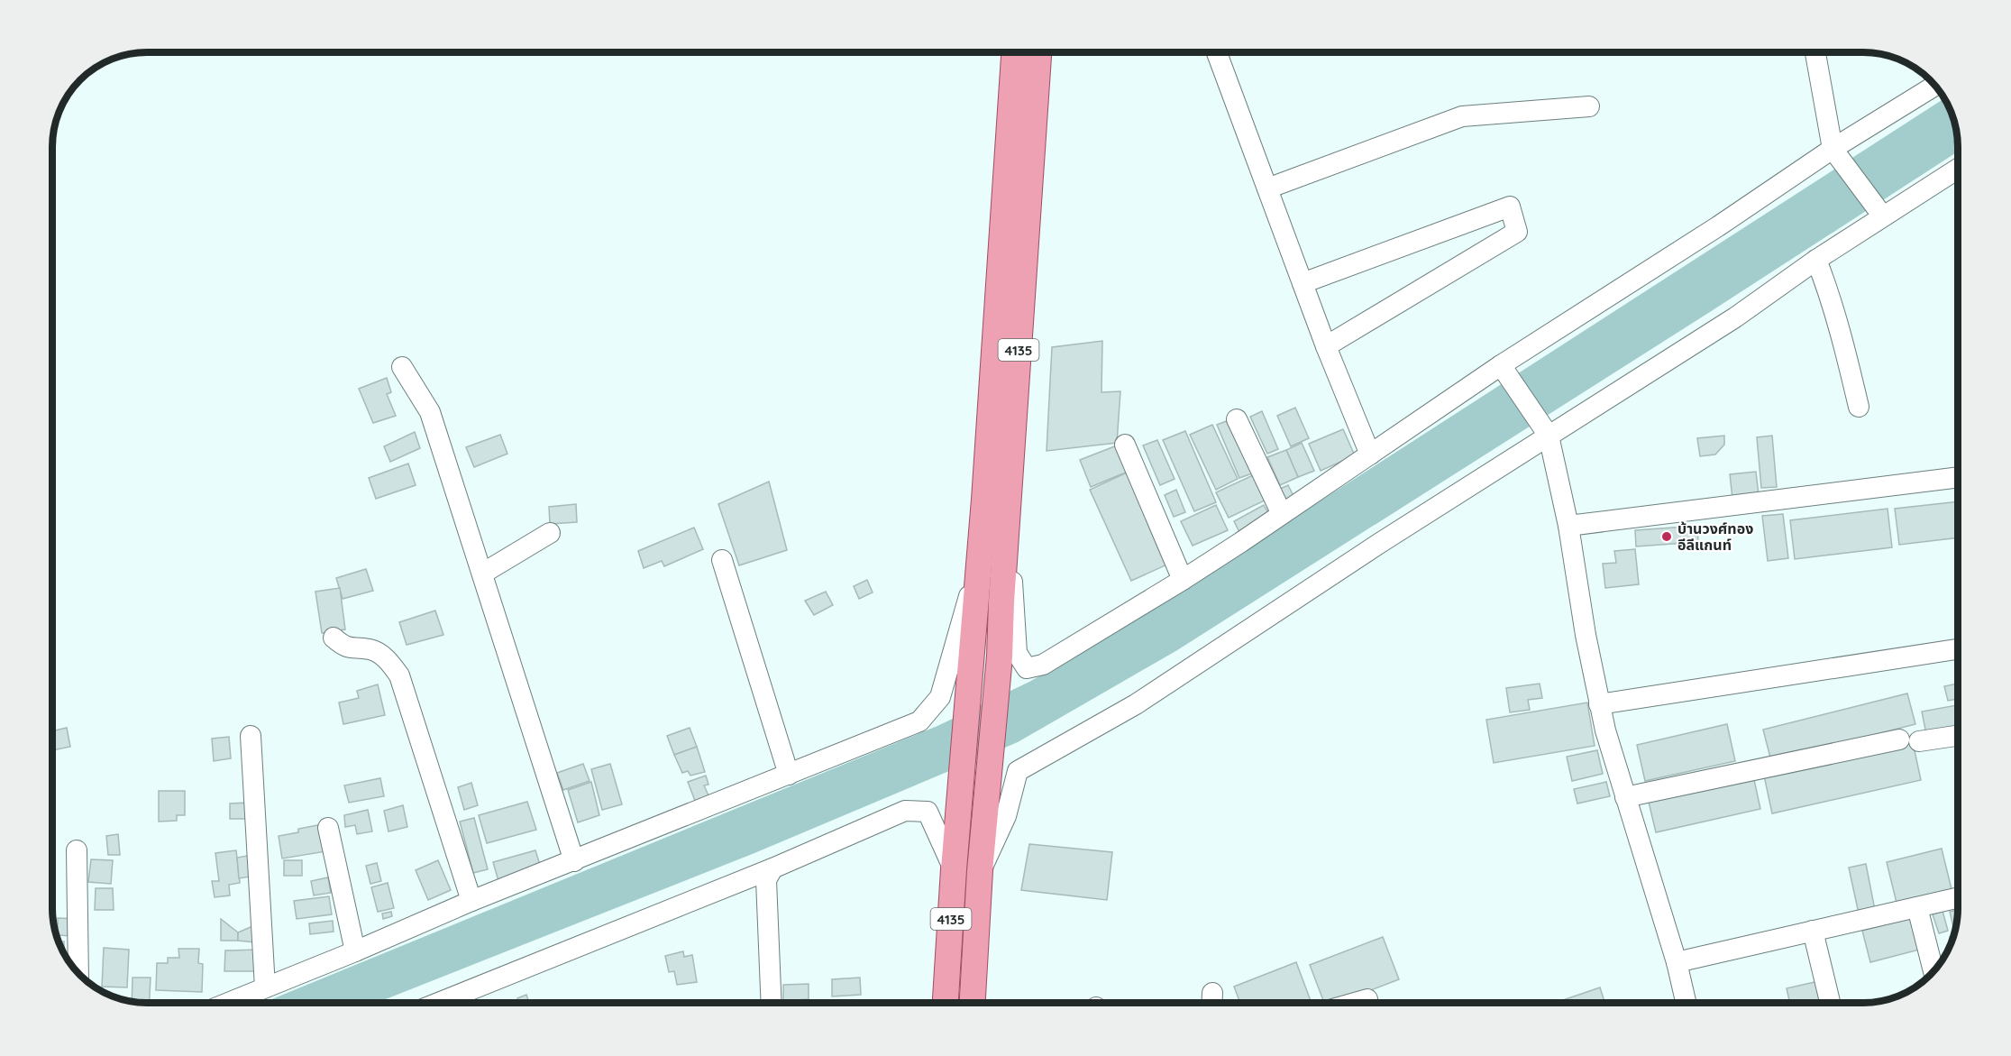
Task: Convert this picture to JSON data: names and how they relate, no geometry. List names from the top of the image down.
{
  "streets": {
    "main road": ["4135"]
  },
  "places": ["บ้านวงศ์ทอง อีลีแกนท์"]
}
